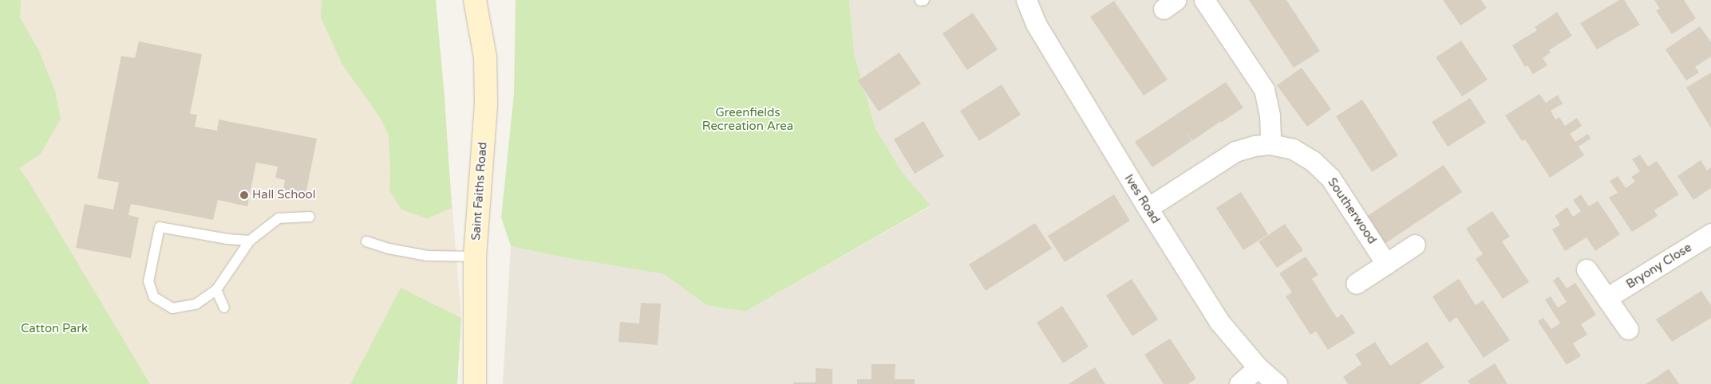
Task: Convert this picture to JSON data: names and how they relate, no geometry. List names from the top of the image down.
{
  "streets": {
    "street": [
      "Saint Faiths Road",
      "Ives Road",
      "Southerwood",
      "Bryony Close"
    ]
  },
  "crossings": [
    ["Ives Road", "Southerwood"]
  ],
  "parks": ["Greenfields Recreation Area", "Catton Park"],
  "places": ["Hall School"]
}
